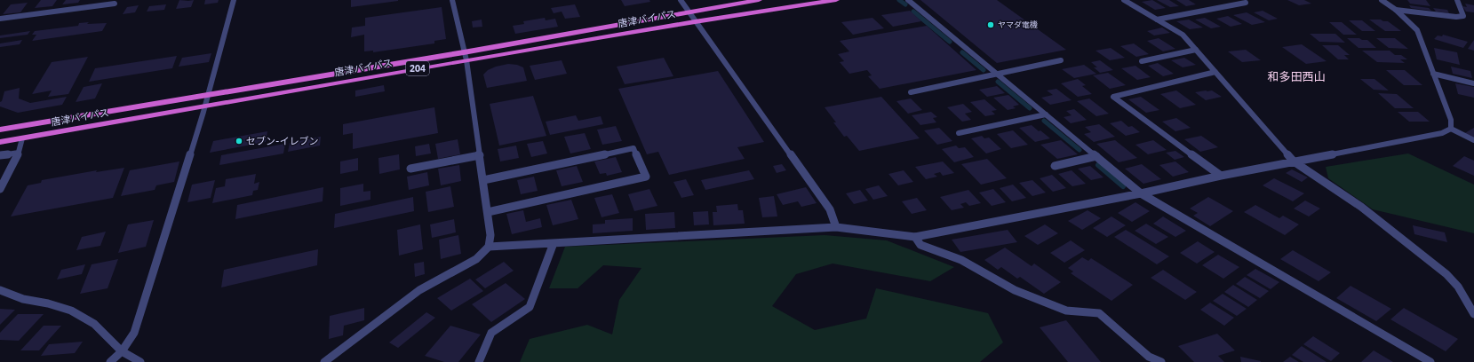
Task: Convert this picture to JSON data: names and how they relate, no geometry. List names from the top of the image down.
{
  "streets": {
    "highway": ["唐津バイパス", "204"]
  },
  "districts": ["和多田西山"],
  "places": ["ヤマダ電機", "セブン-イレブン"]
}
